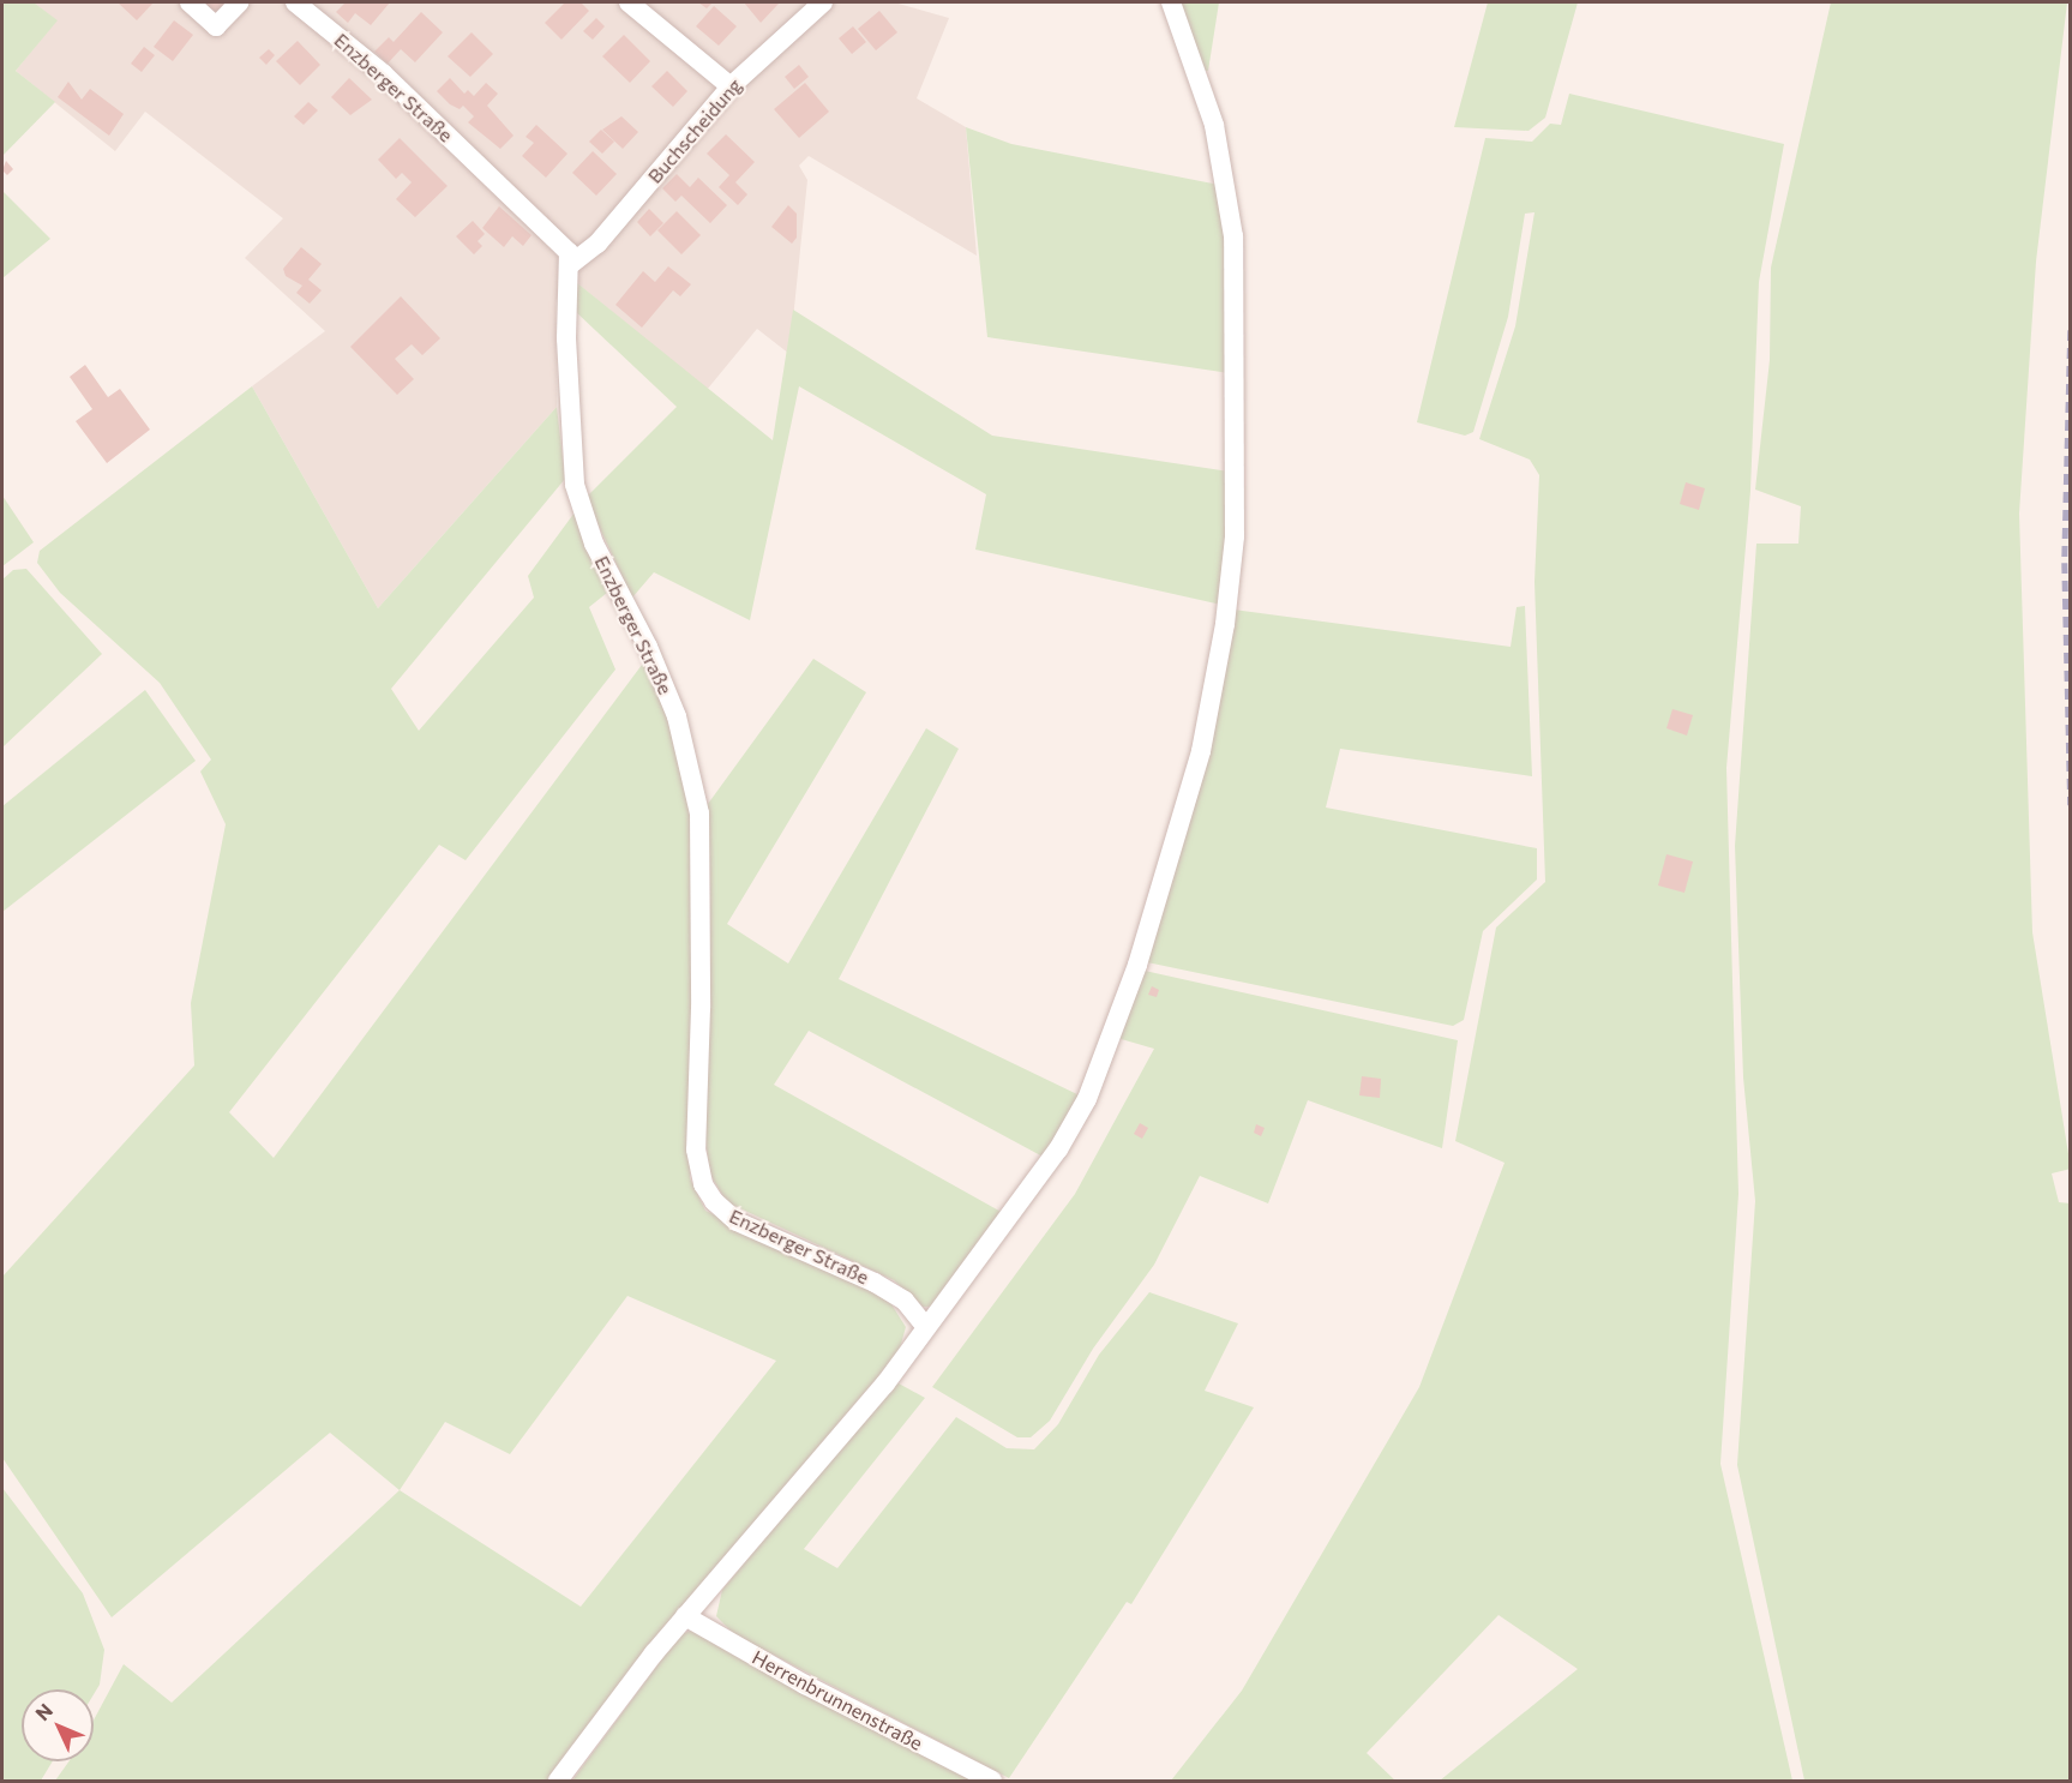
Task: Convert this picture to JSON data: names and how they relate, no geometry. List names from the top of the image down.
{
  "streets": {
    "street": ["Enzberger Straße", "Buchscheidung", "Herrenbrunnenstraße"]
  },
  "crossings": [
    ["Enzberger Straße", "Buchscheidung"]
  ],
  "north": "top left"
}
